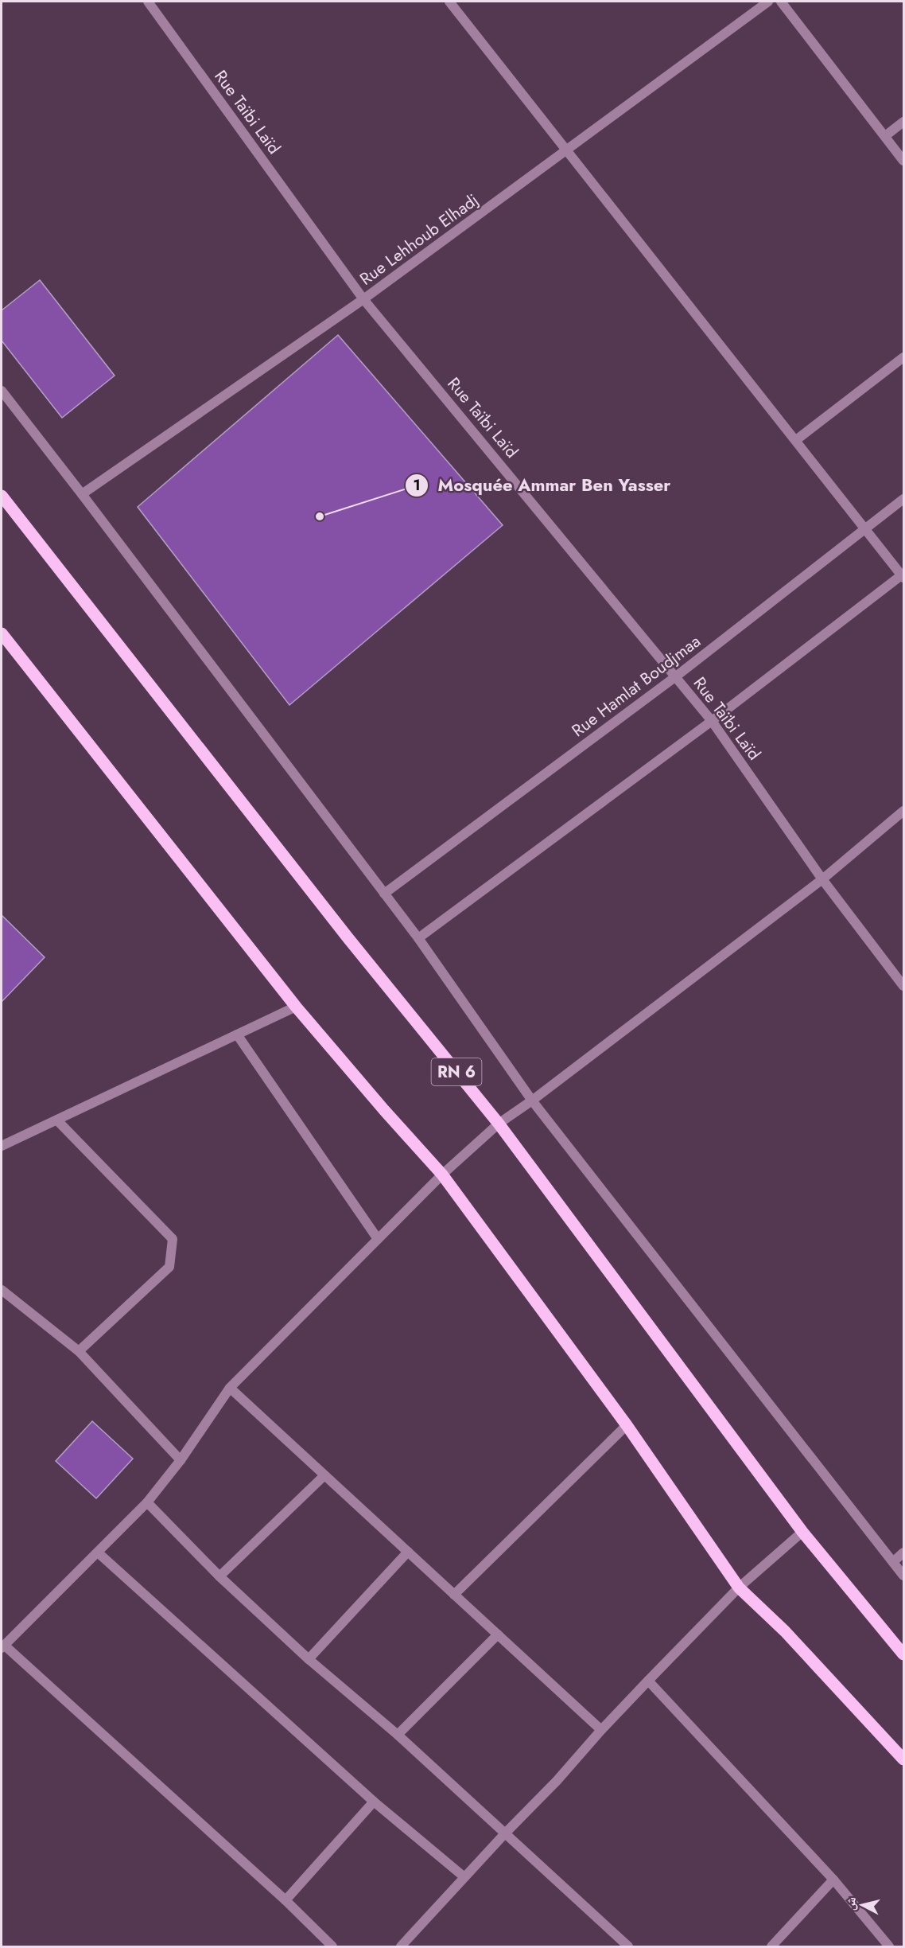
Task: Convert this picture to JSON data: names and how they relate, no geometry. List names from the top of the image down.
{
  "streets": {
    "main road": ["RN 6"],
    "street": ["Rue Taïbi Laïd", "Rue Lehhoub Elhadj", "Rue Hamlat Boudjmaa"]
  },
  "crossings": [
    ["Rue Taïbi Laïd", "Rue Lehhoub Elhadj"],
    ["Rue Taïbi Laïd", "Rue Hamlat Boudjmaa"]
  ],
  "places": ["Mosquée Ammar Ben Yasser"],
  "north": "left"
}
